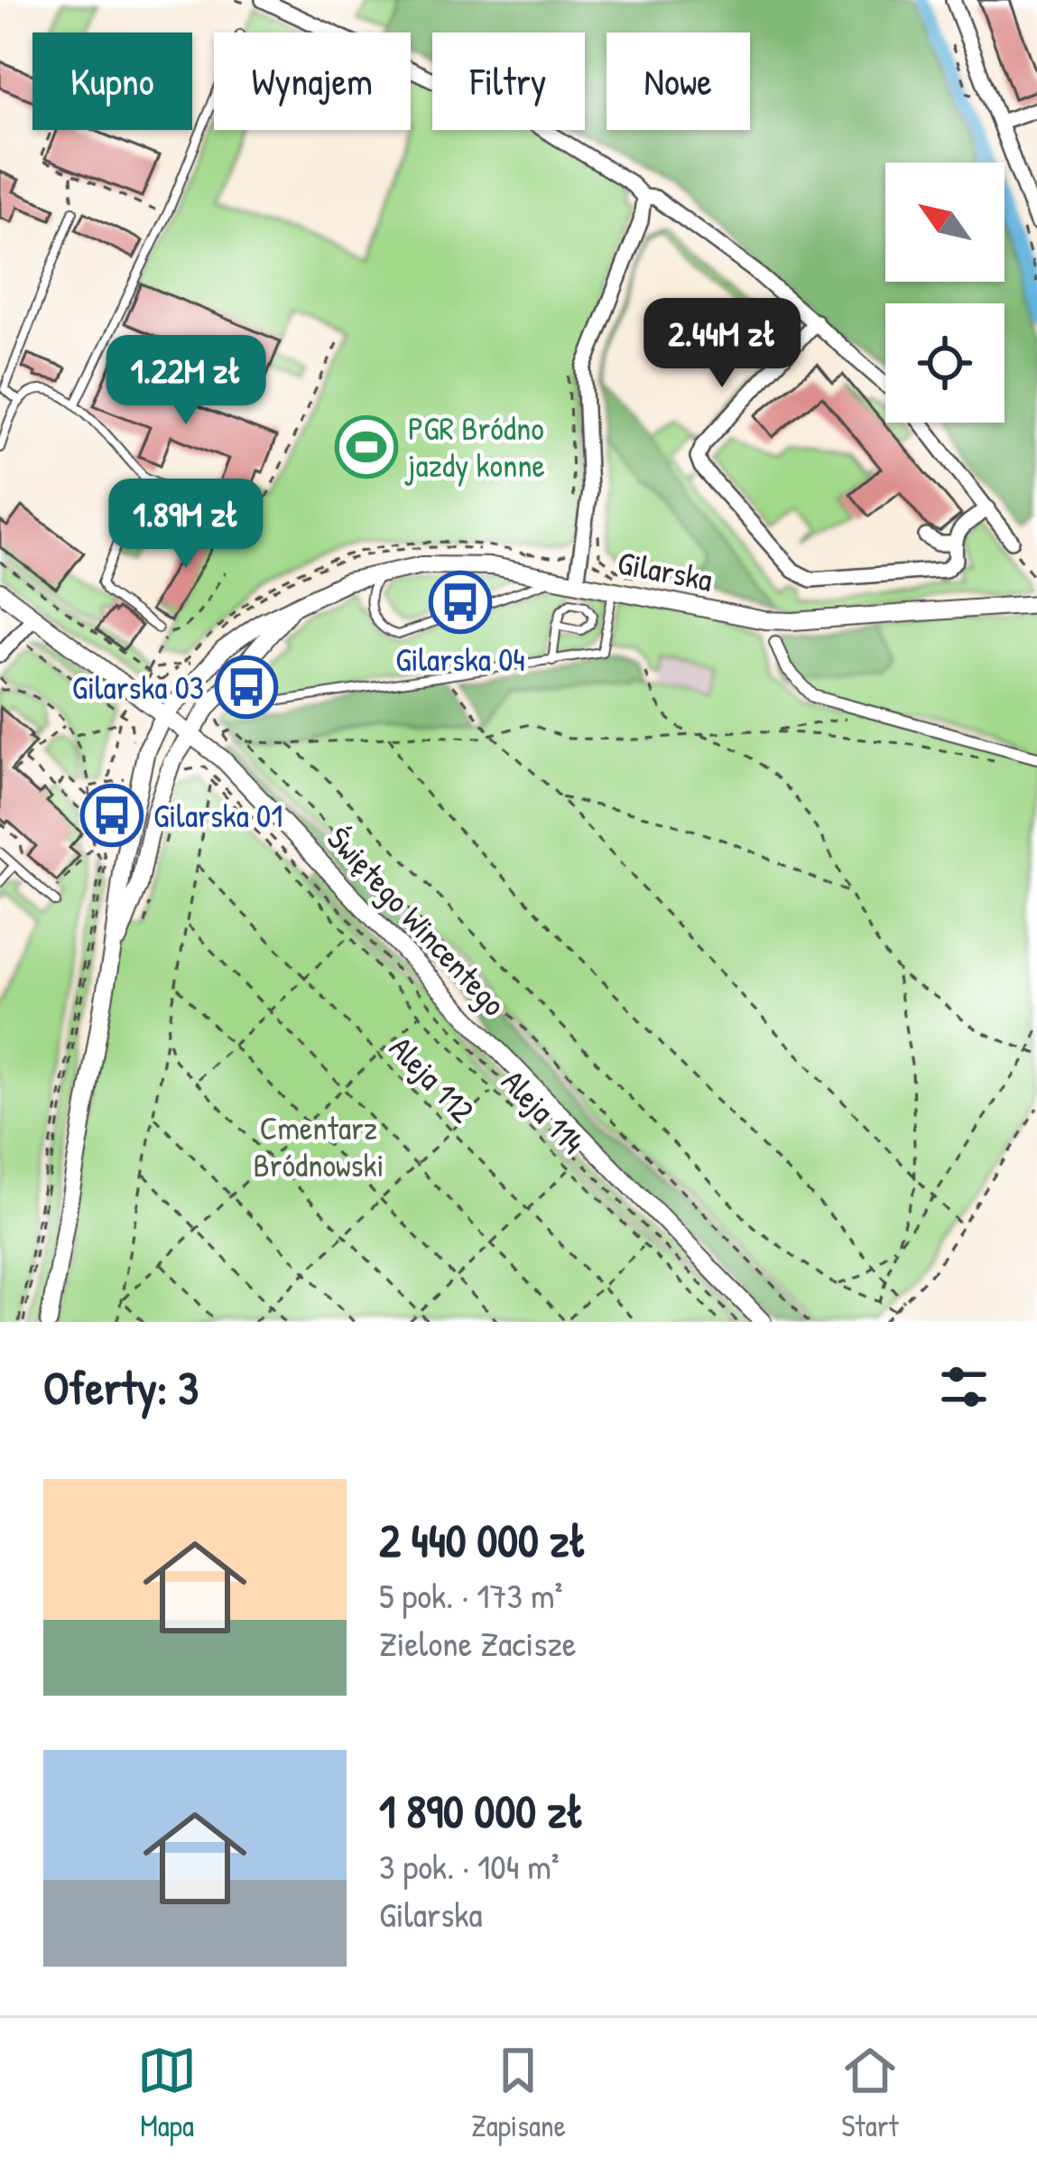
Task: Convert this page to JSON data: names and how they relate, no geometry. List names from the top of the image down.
{
  "streets": {
    "street": ["Gilarska", "Świętego Wincentego"],
    "path": ["Aleja 112", "Aleja 114"]
  },
  "crossings": [
    ["Gilarska", "Świętego Wincentego"],
    ["Aleja 112", "Aleja 114"]
  ],
  "parks": ["Cmentarz Bródnowski"],
  "places": {
    "sports": ["PGR Bródno jazdy konne"],
    "bus stop": ["Gilarska 04", "Gilarska 03", "Gilarska 01"]
  },
  "north": "top left",
  "page": {
    "chip": [
      "Kupno",
      "Wynajem",
      "Filtry",
      "Nowe"
    ],
    "price": ["2.44M zł", "1.22M zł", "1.89M zł"],
    "heading": "Oferty: 3",
    "list": [
      {
        "name": "2 440 000 zł",
        "note": "5 pok. · 173 m² · Zielone Zacisze"
      },
      {
        "name": "1 890 000 zł",
        "note": "3 pok. · 104 m² · Gilarska"
      }
    ],
    "tabs": ["Mapa", "Zapisane", "Start"]
  }
}
